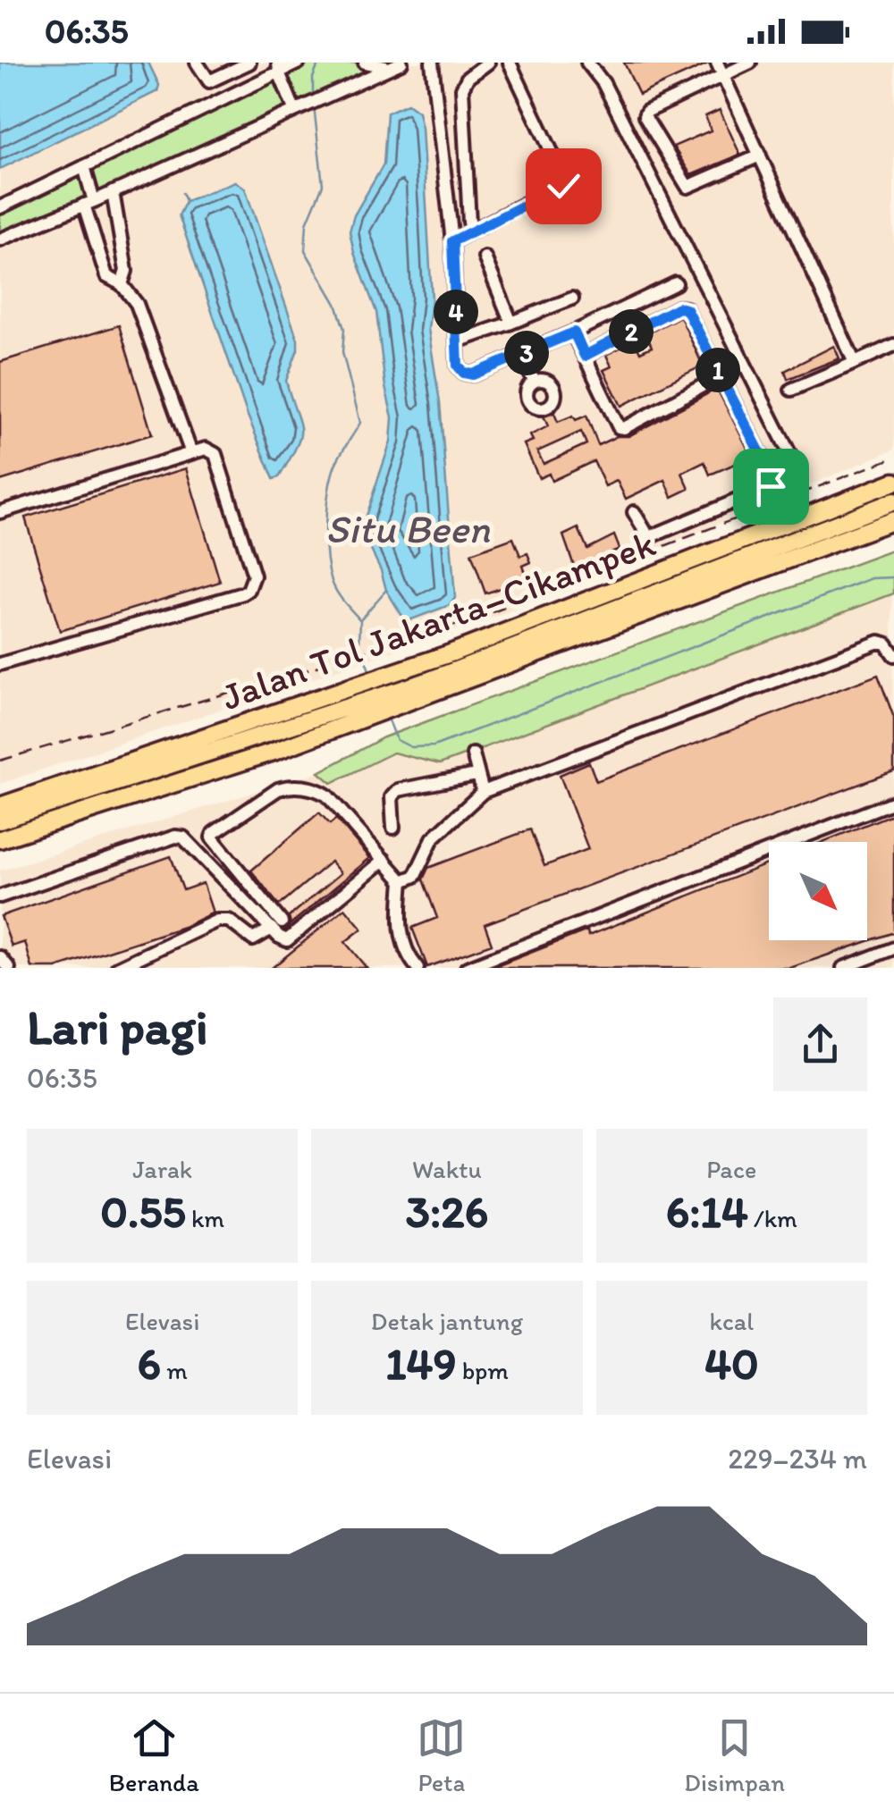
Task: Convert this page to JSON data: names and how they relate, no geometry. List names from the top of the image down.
{
  "streets": {
    "highway": ["Jalan Tol Jakarta–Cikampek"]
  },
  "water": ["Situ Been"],
  "north": "bottom right",
  "page": {
    "status": "06:35",
    "pins": [
      "4",
      "2",
      "3",
      "1"
    ],
    "heading": ["Lari pagi", "06:35"],
    "stats": [
      ["Jarak", "0.55 km"],
      ["Waktu", "3:26"],
      ["Pace", "6:14 /km"],
      ["Elevasi", "6 m"],
      ["Detak jantung", "149 bpm"],
      ["kcal", "40"]
    ],
    "chart": ["Elevasi", "229–234 m"],
    "tabs": ["Beranda", "Peta", "Disimpan"]
  }
}
